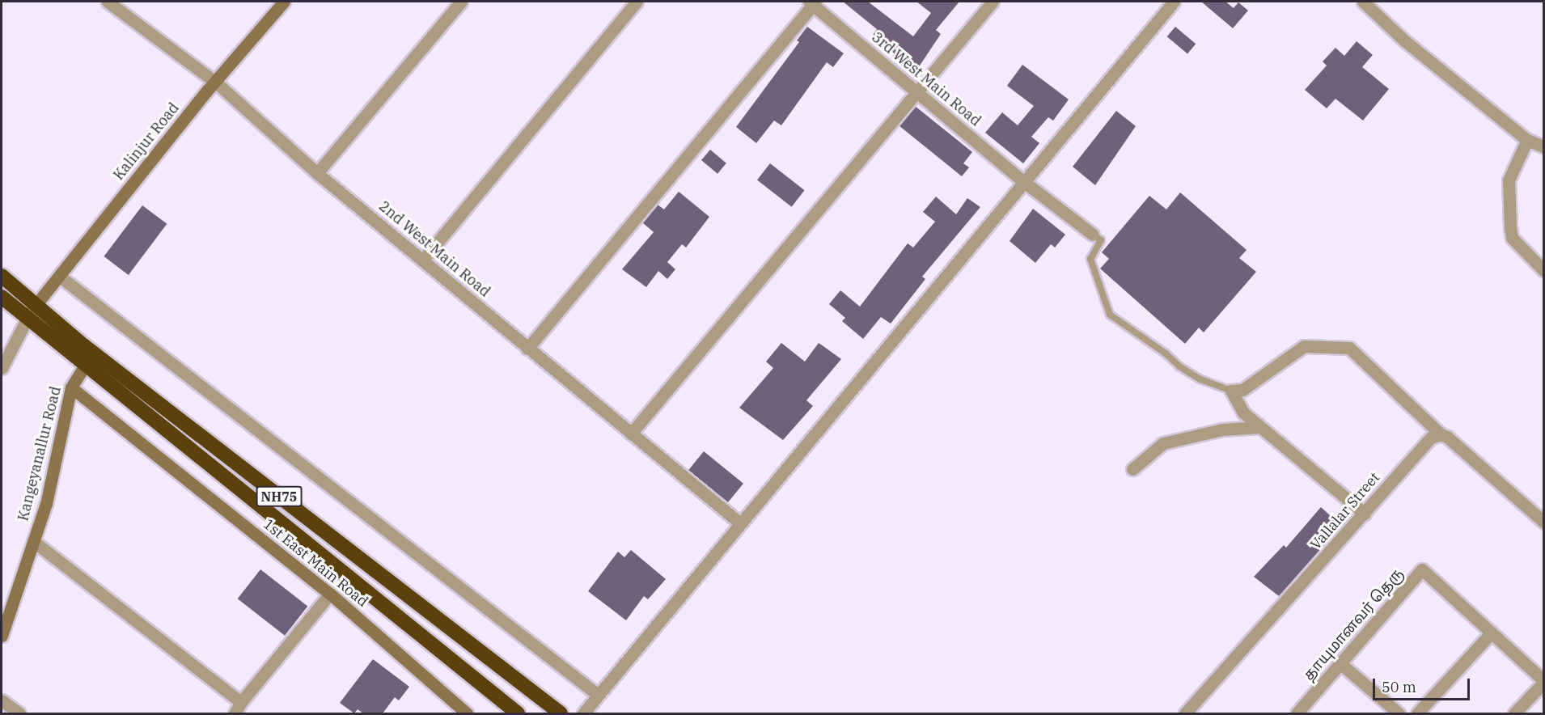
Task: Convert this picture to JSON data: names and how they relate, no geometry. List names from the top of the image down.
{
  "streets": {
    "highway": ["NH75"],
    "street": [
      "3rd West Main Road",
      "Kalinjur Road",
      "2nd West Main Road",
      "Kangeyanallur Road",
      "Vallalar Street",
      "1st East Main Road",
      "தாயுமானவர் தெரு"
    ]
  },
  "crossings": [
    ["Kalinjur Road", "2nd West Main Road"],
    ["Kalinjur Road", "NH75"],
    ["Kangeyanallur Road", "NH75"],
    ["Kangeyanallur Road", "1st East Main Road"]
  ],
  "scale_bar": "50 m"
}
